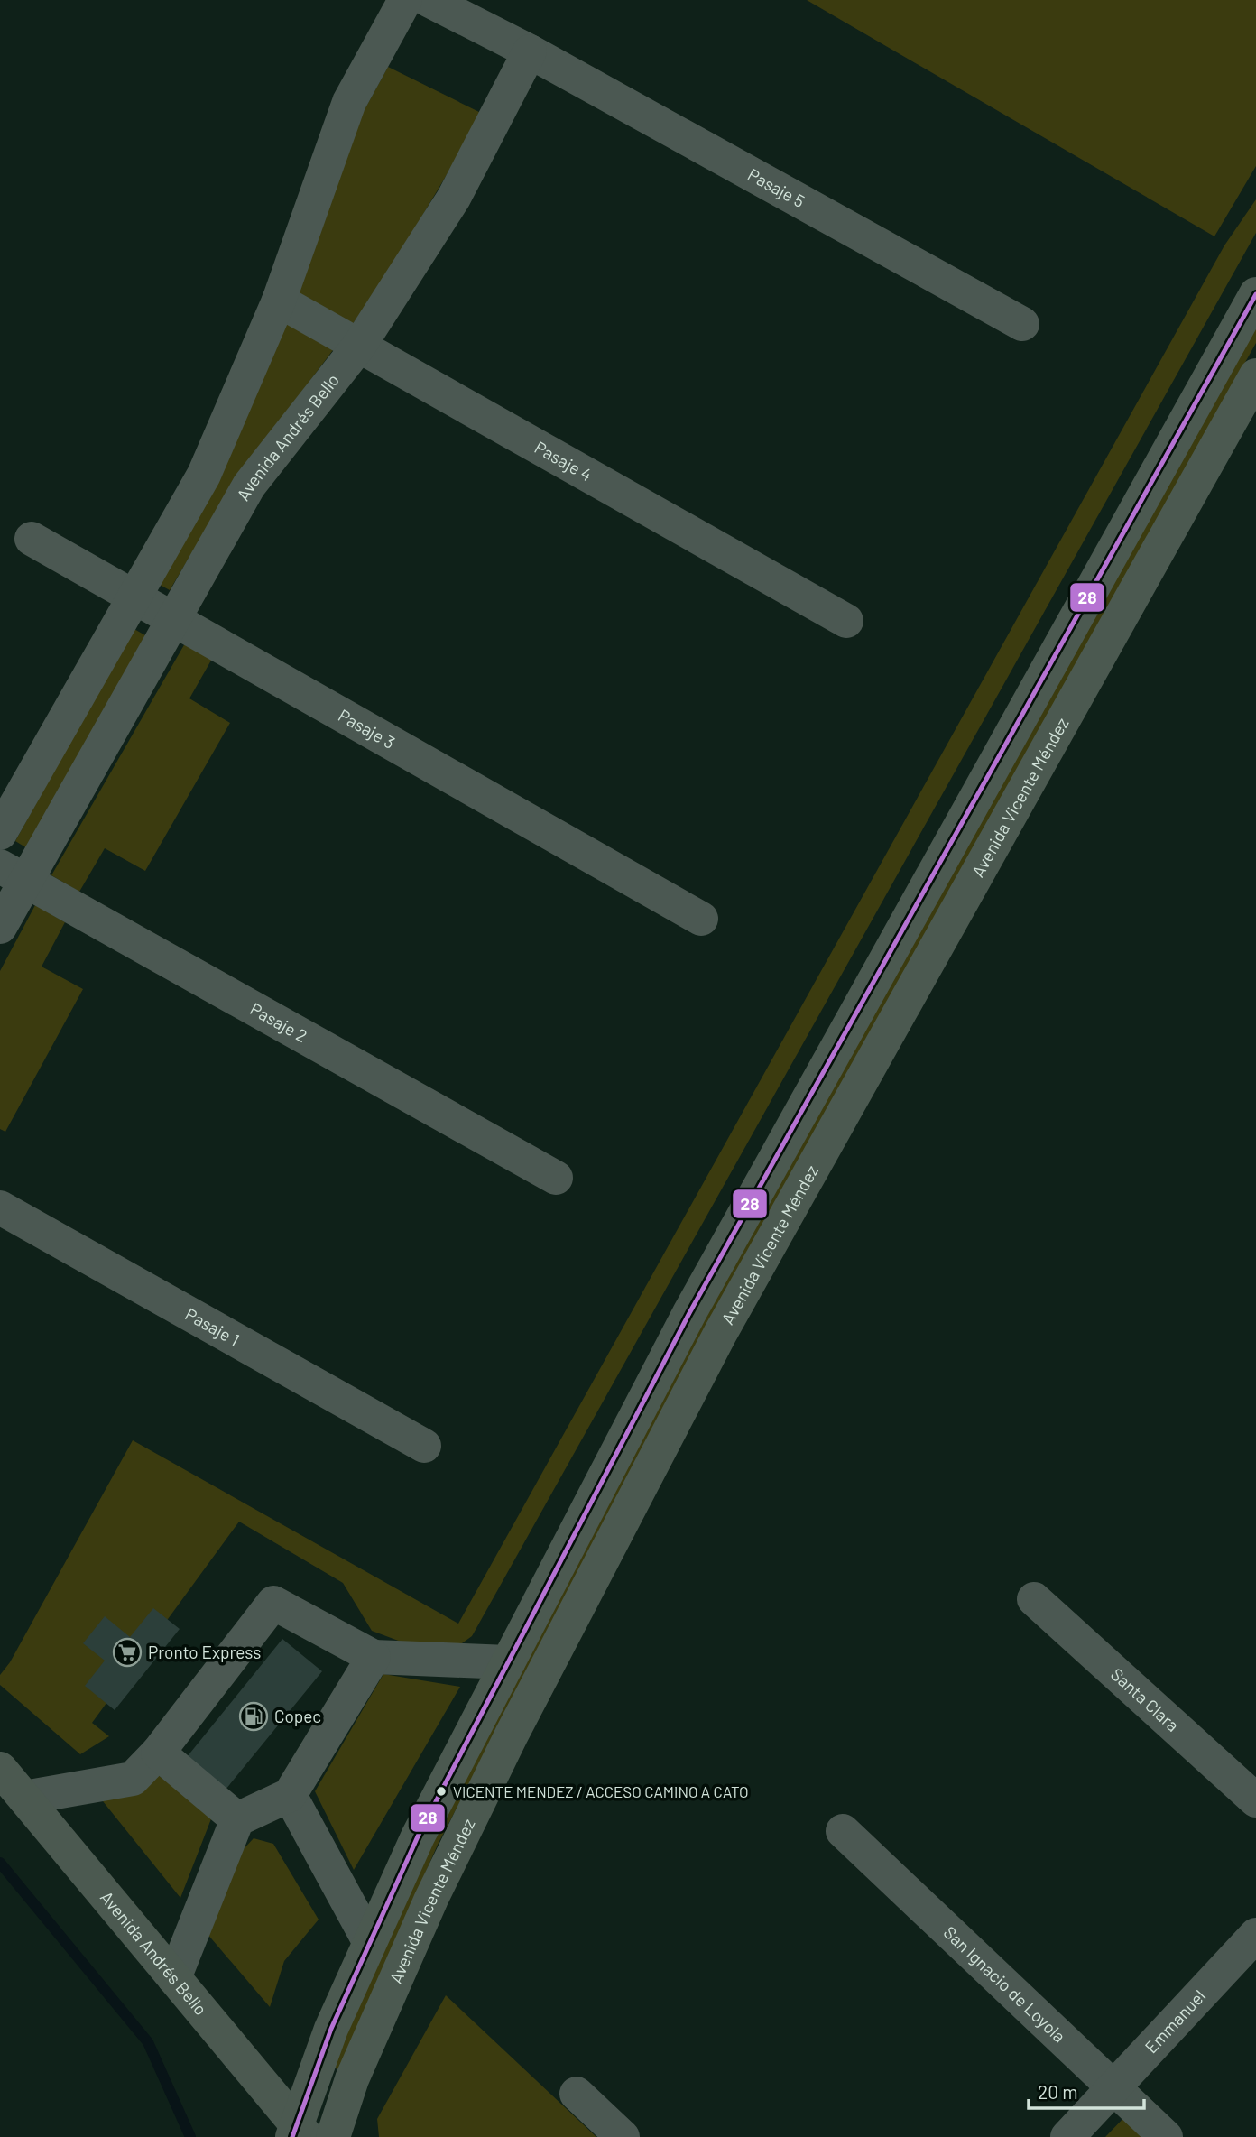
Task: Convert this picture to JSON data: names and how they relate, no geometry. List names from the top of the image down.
{
  "streets": {
    "main road": ["Avenida Andrés Bello", "Avenida Vicente Méndez"],
    "street": [
      "Pasaje 5",
      "Pasaje 4",
      "Pasaje 3",
      "Pasaje 2",
      "Pasaje 1",
      "Santa Clara",
      "San Ignacio de Loyola",
      "Emmanuel"
    ]
  },
  "crossings": [
    ["Pasaje 5", "Avenida Andrés Bello"],
    ["Avenida Andrés Bello", "Pasaje 4"],
    ["Avenida Andrés Bello", "Pasaje 3"],
    ["Avenida Andrés Bello", "Pasaje 2"],
    ["San Ignacio de Loyola", "Emmanuel"]
  ],
  "places": {
    "supermarket": ["Pronto Express"],
    "fuel station": ["Copec"],
    "other": ["VICENTE MENDEZ / ACCESO CAMINO A CATO"]
  },
  "lines": ["transit line 28"],
  "scale_bar": "20 m"
}
